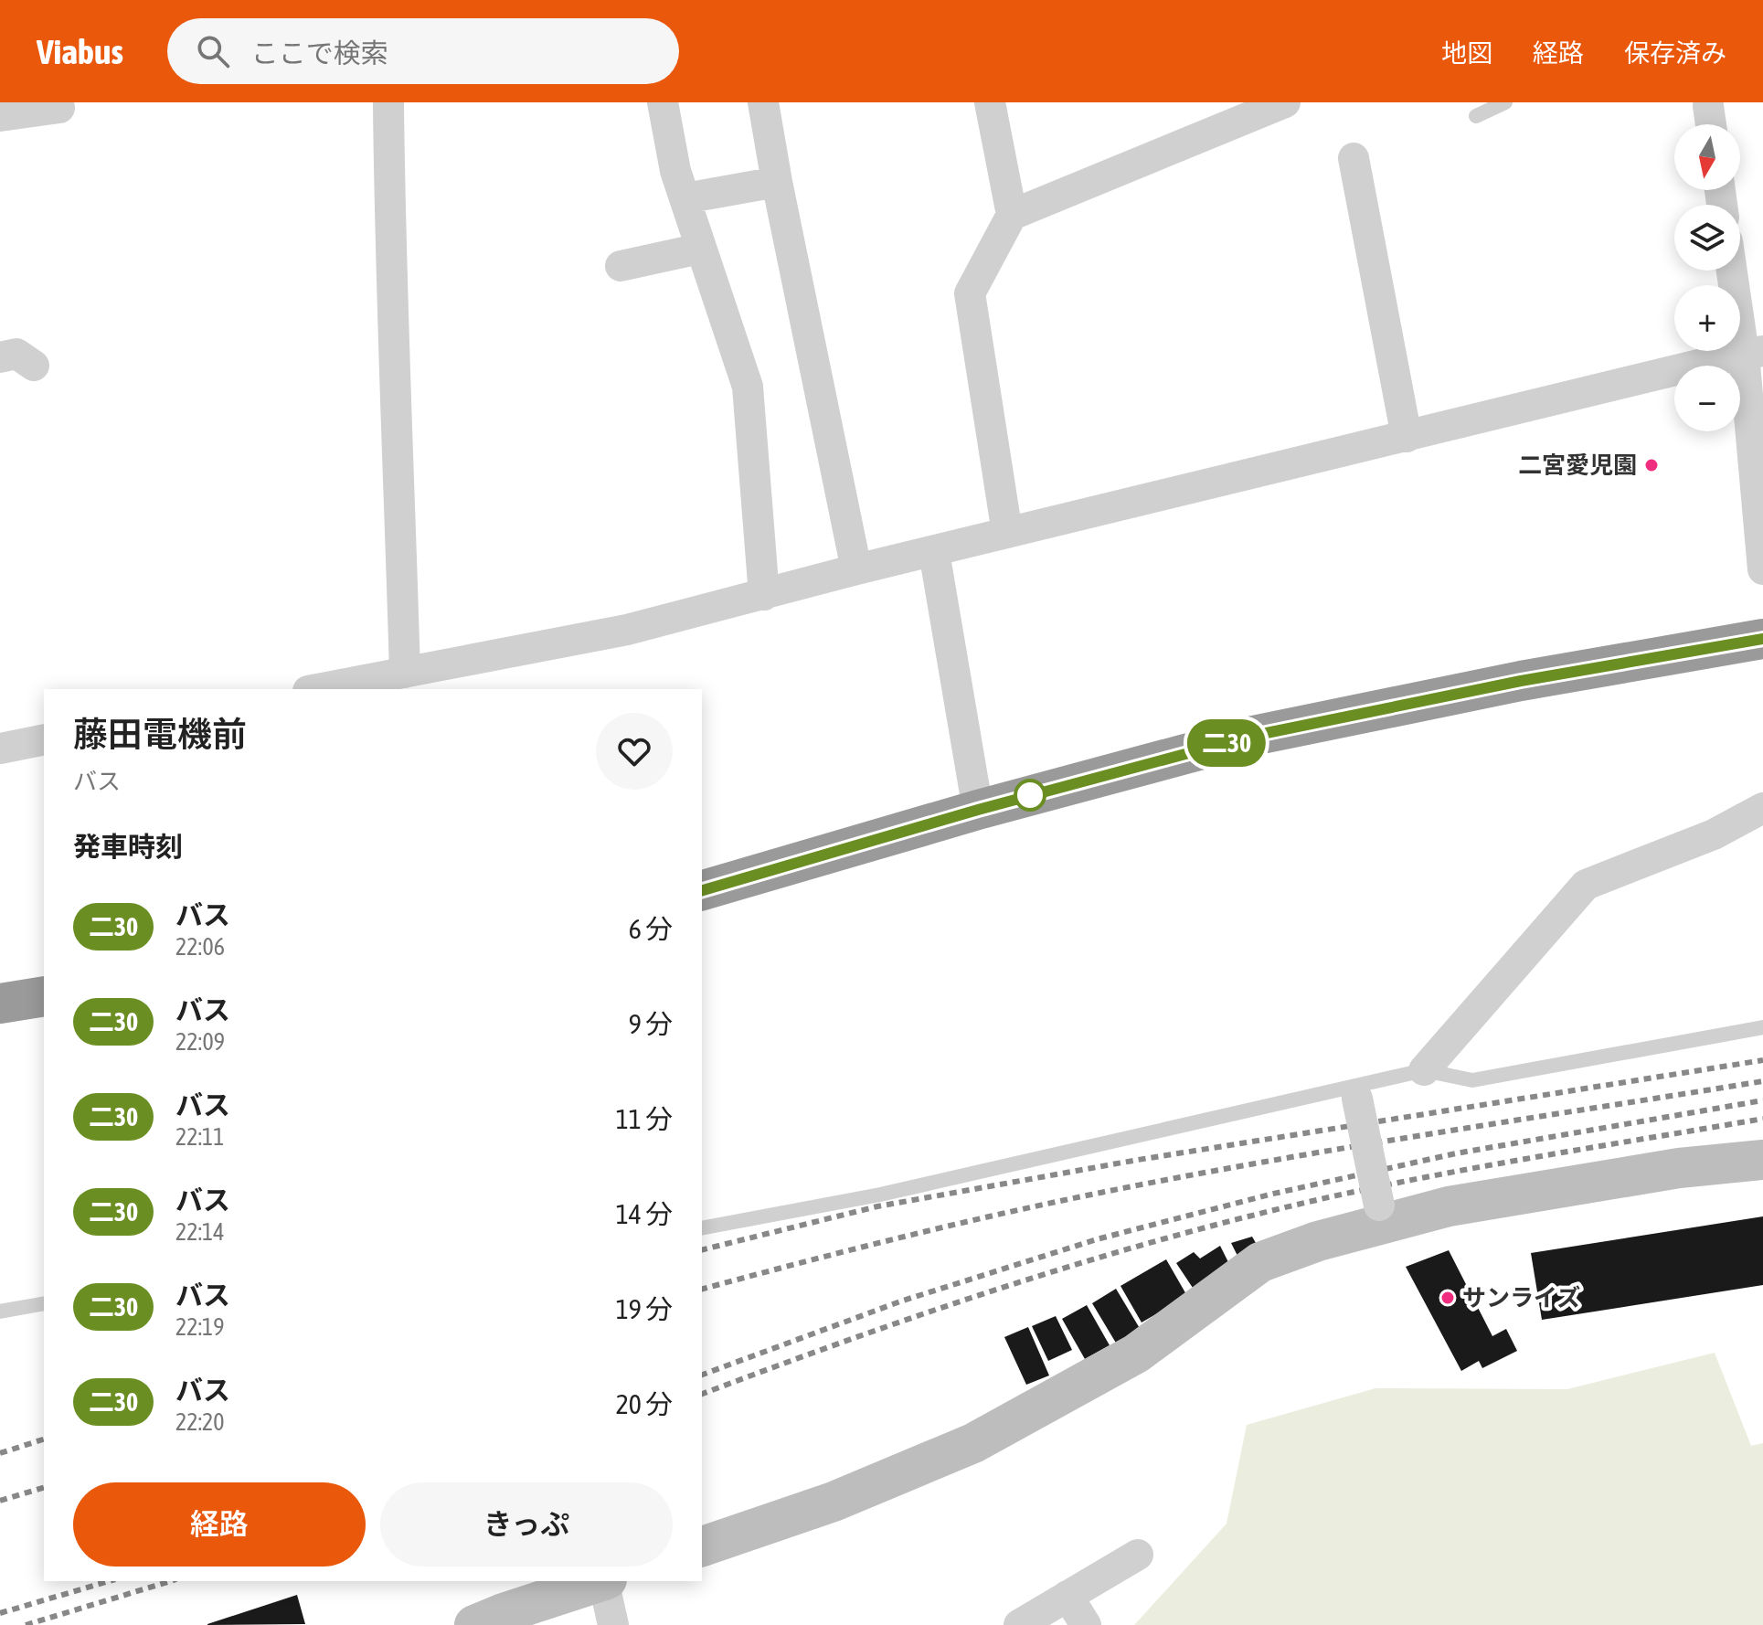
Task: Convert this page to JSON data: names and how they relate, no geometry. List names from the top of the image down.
{
  "places": ["二宮愛児園", "サンライズ"],
  "lines": ["bus line 二30"],
  "north": "bottom",
  "page": {
    "header": "Viabus",
    "search": "ここで検索",
    "nav": ["地図", "経路", "保存済み"],
    "on_map": "二30",
    "map_buttons": ["+", "−"],
    "heading": [
      ["藤田電機前", "バス"],
      "発車時刻"
    ],
    "list": [
      {
        "mark": "二30",
        "name": "バス",
        "note": "22:06",
        "value": "6 分"
      },
      {
        "mark": "二30",
        "name": "バス",
        "note": "22:09",
        "value": "9 分"
      },
      {
        "mark": "二30",
        "name": "バス",
        "note": "22:11",
        "value": "11 分"
      },
      {
        "mark": "二30",
        "name": "バス",
        "note": "22:14",
        "value": "14 分"
      },
      {
        "mark": "二30",
        "name": "バス",
        "note": "22:19",
        "value": "19 分"
      },
      {
        "mark": "二30",
        "name": "バス",
        "note": "22:20",
        "value": "20 分"
      }
    ],
    "buttons": ["経路", "きっぷ"]
  }
}
